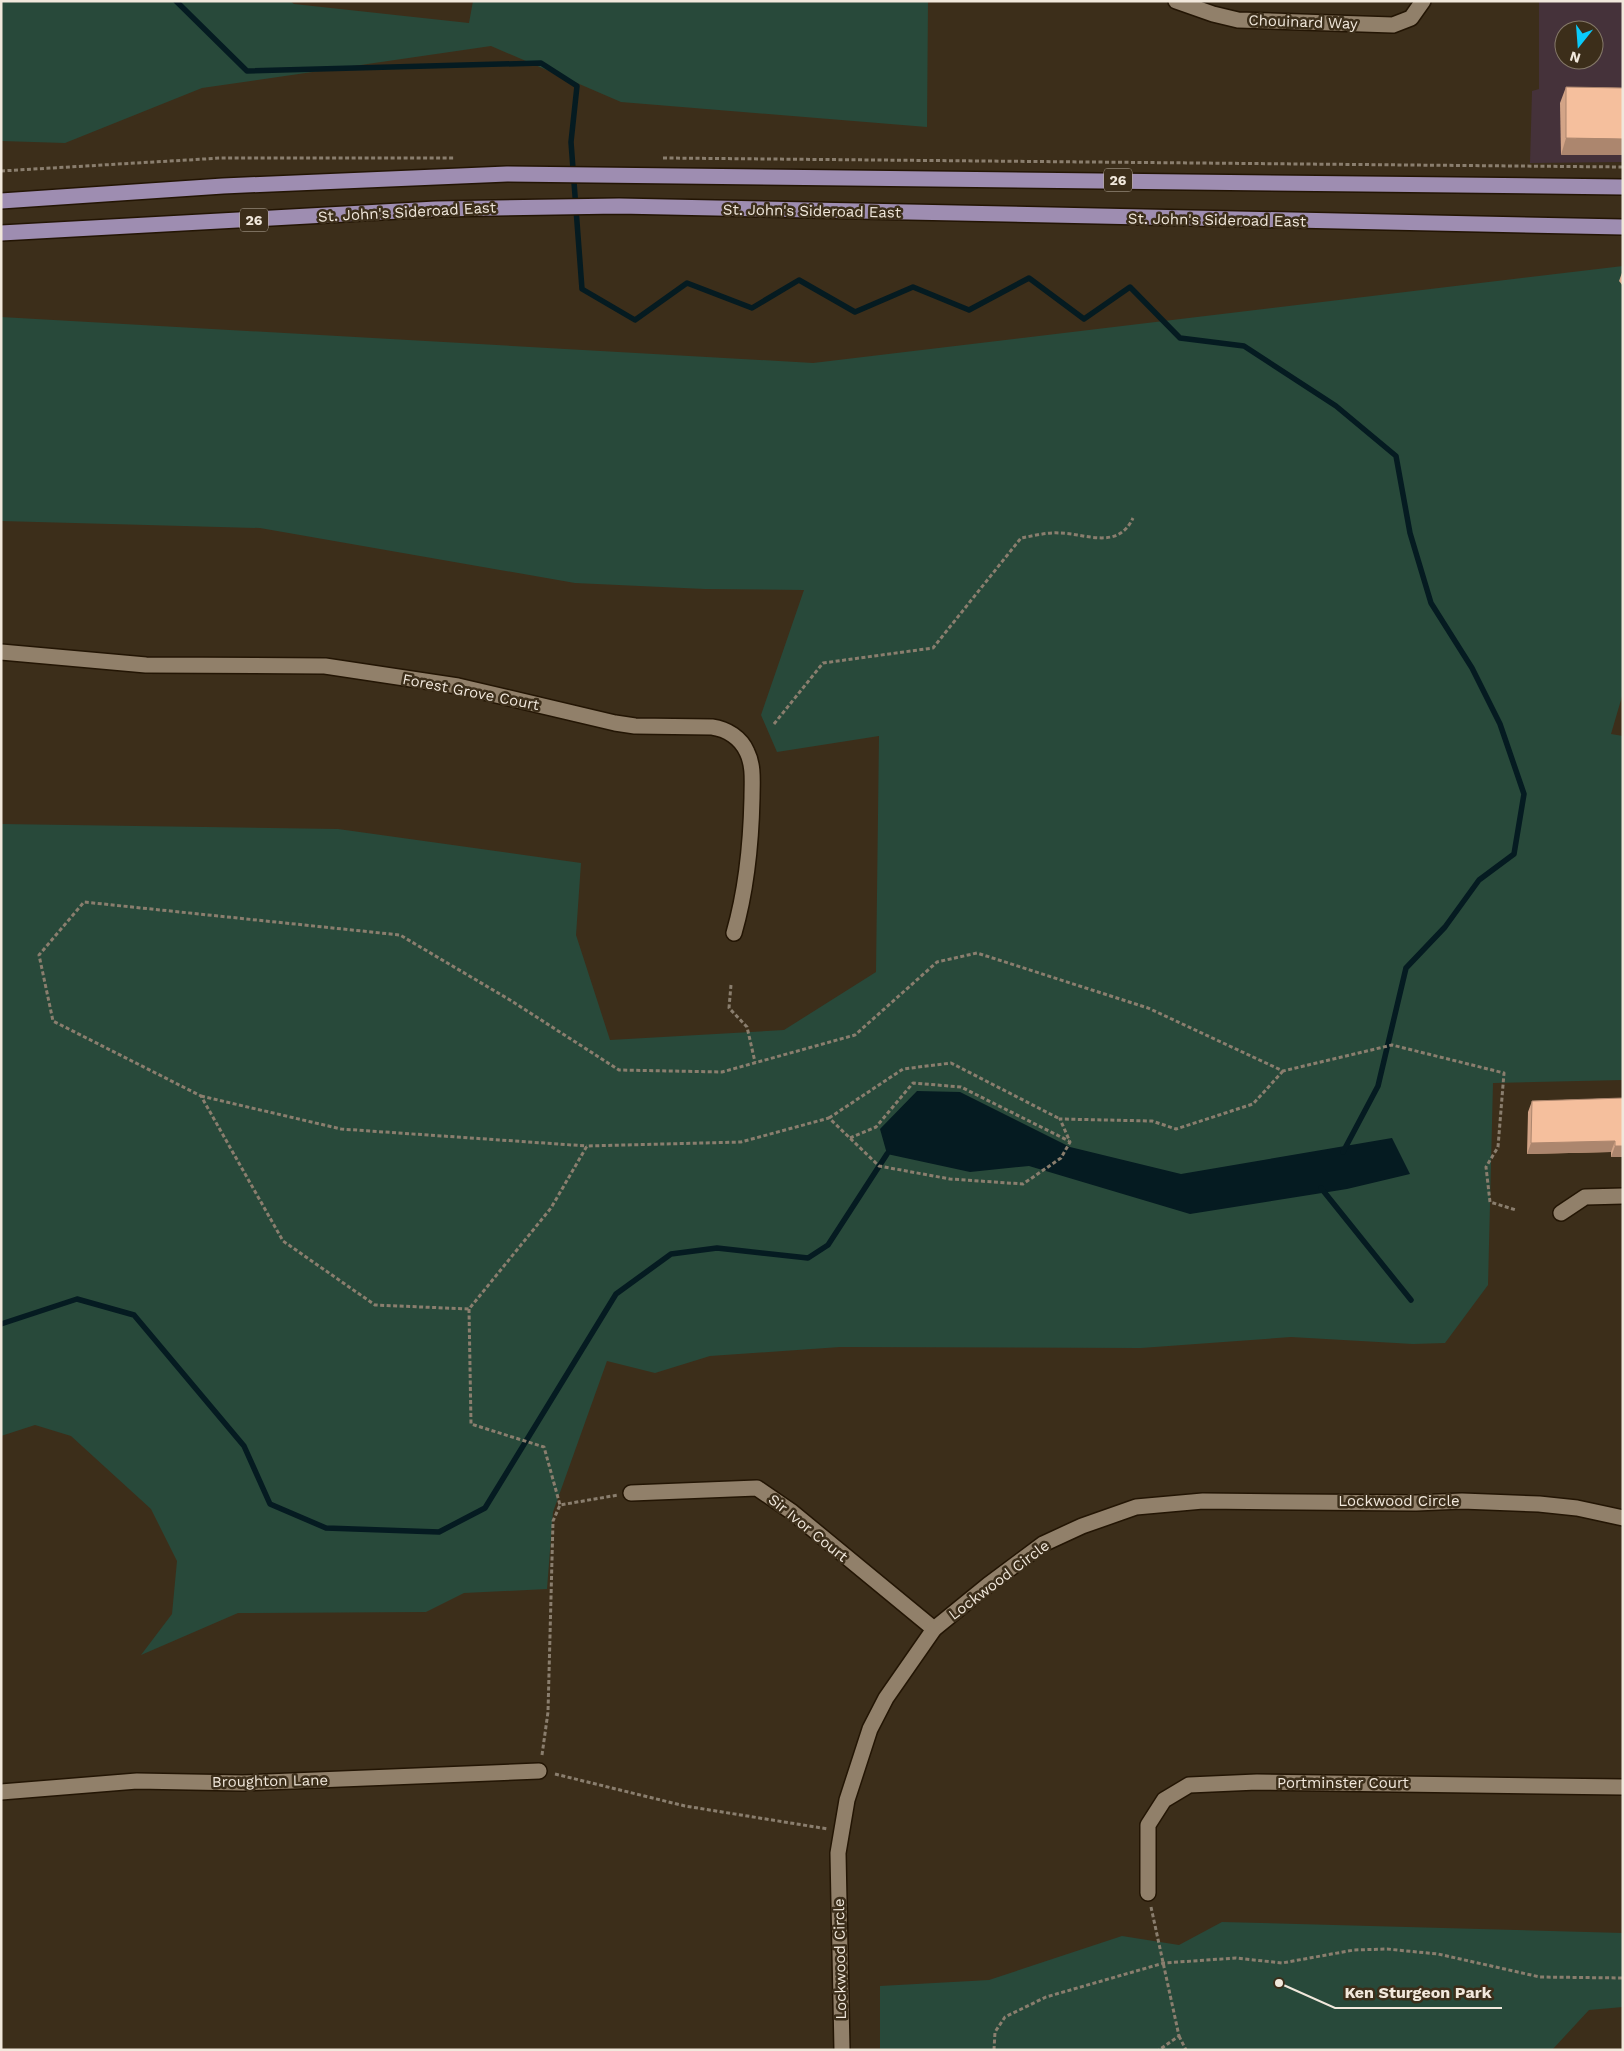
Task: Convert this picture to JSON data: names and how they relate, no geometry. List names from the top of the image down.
{
  "streets": {
    "main road": ["26", "St. John's Sideroad East"],
    "street": [
      "Chouinard Way",
      "Forest Grove Court",
      "Lockwood Circle",
      "Sir Ivor Court",
      "Broughton Lane",
      "Portminster Court"
    ]
  },
  "crossings": [
    ["Lockwood Circle", "Sir Ivor Court"]
  ],
  "places": ["Ken Sturgeon Park"],
  "north": "bottom"
}
